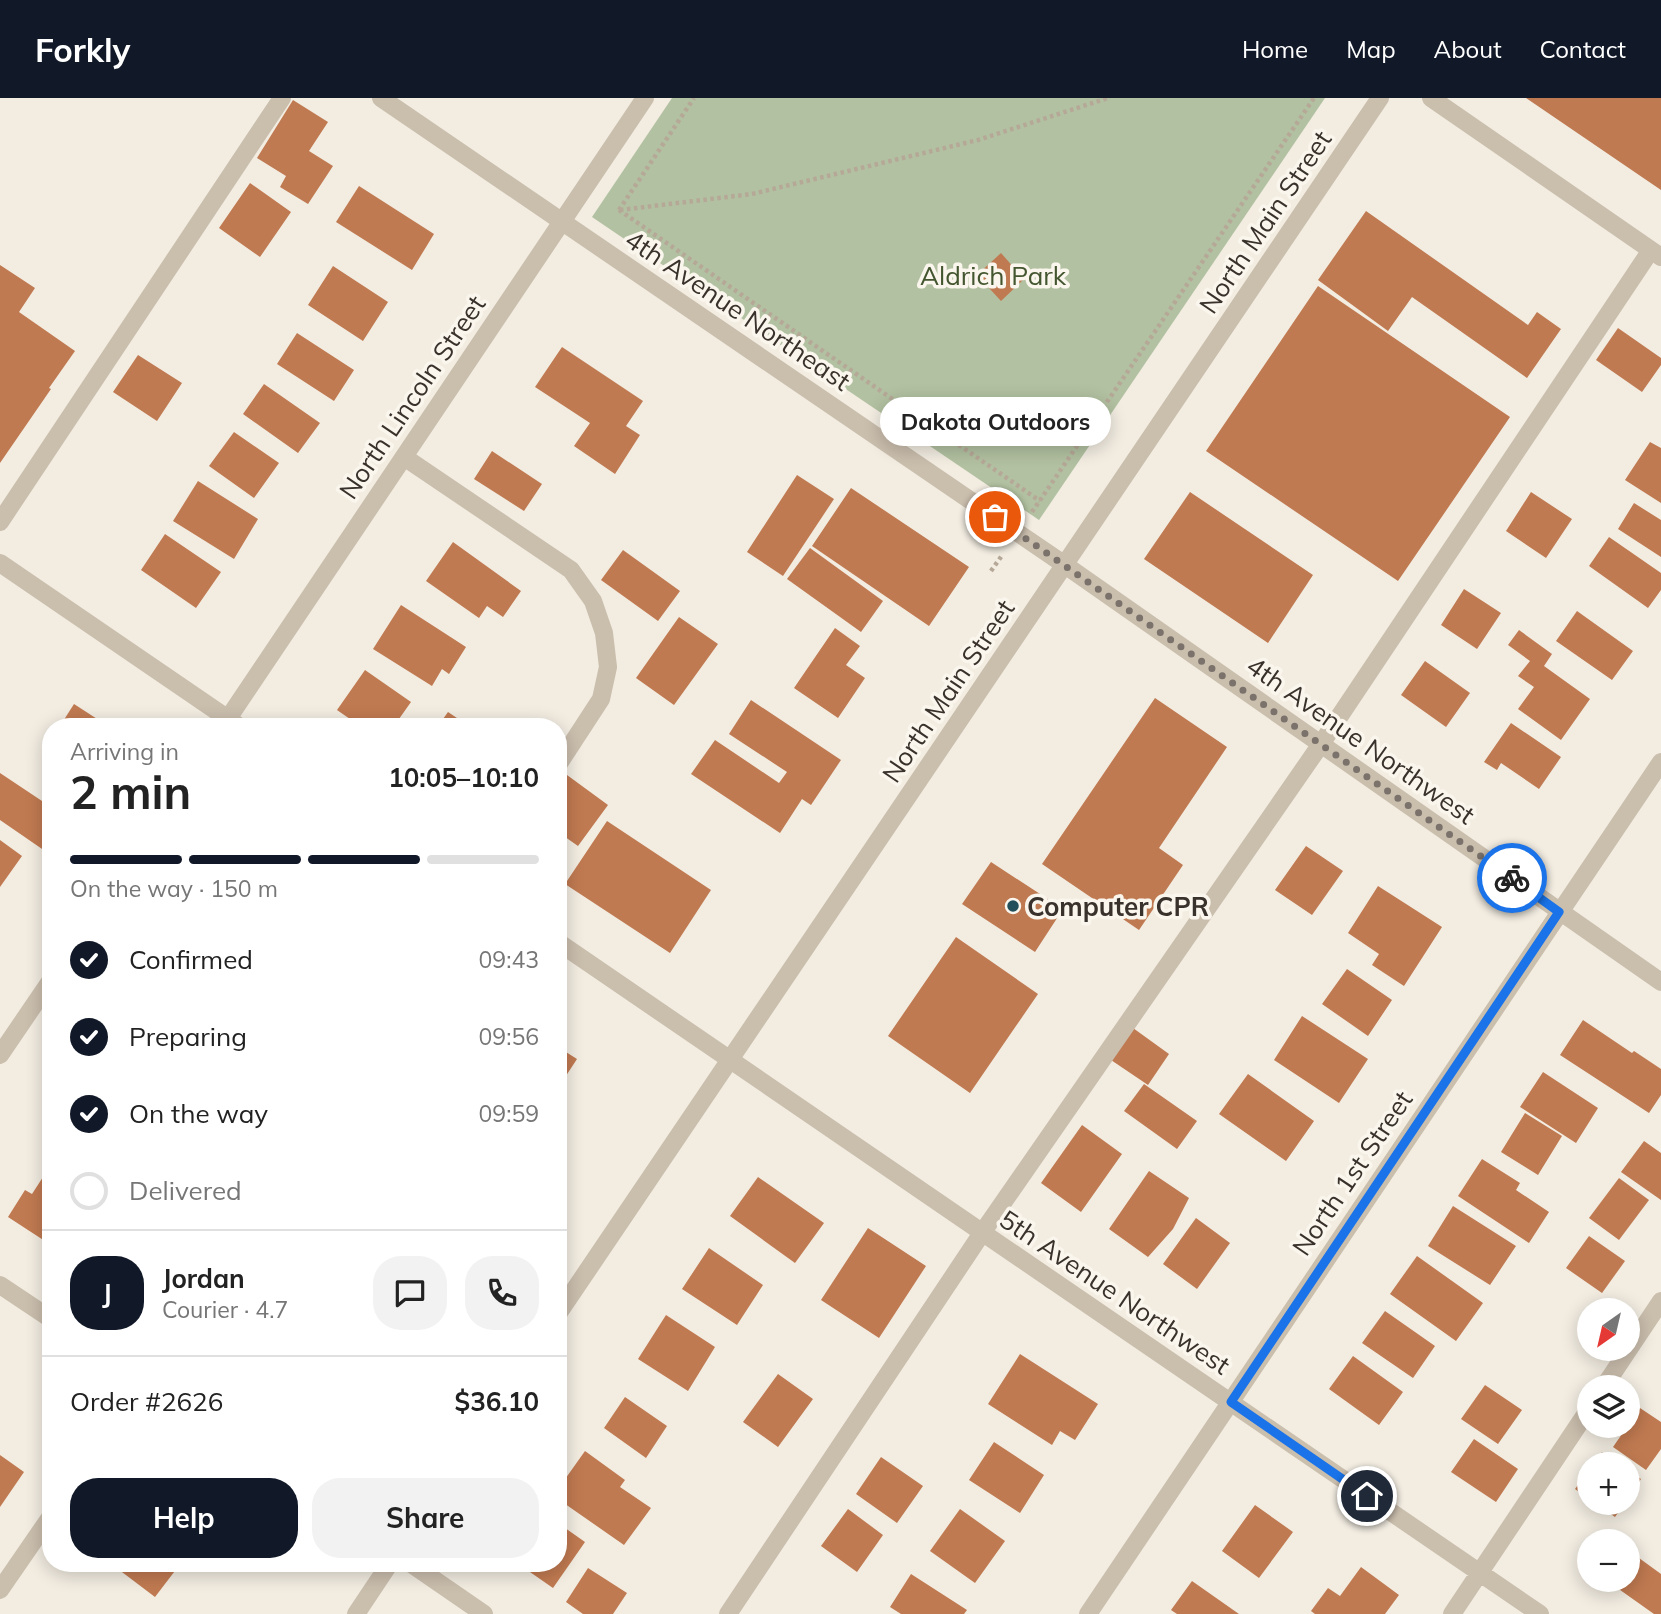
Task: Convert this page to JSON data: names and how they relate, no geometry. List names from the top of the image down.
{
  "streets": {
    "street": [
      "North Main Street",
      "4th Avenue Northeast",
      "North Lincoln Street",
      "4th Avenue Northwest",
      "North 1st Street",
      "5th Avenue Northwest"
    ]
  },
  "crossings": [
    ["North Main Street", "4th Avenue Northeast"],
    ["North Main Street", "4th Avenue Northwest"],
    ["North Main Street", "5th Avenue Northwest"],
    ["4th Avenue Northeast", "North Lincoln Street"],
    ["4th Avenue Northeast", "4th Avenue Northwest"],
    ["4th Avenue Northwest", "North 1st Street"],
    ["North 1st Street", "5th Avenue Northwest"]
  ],
  "parks": ["Aldrich Park"],
  "places": ["Dakota Outdoors", "Computer CPR"],
  "north": "bottom left",
  "page": {
    "header": "Forkly",
    "nav": [
      "Home",
      "Map",
      "About",
      "Contact"
    ],
    "bubble": "Dakota Outdoors",
    "heading": ["2 min", "Arriving in", "10:05–10:10"],
    "panel": [
      "Jordan",
      "Courier · 4.7",
      "Order #2626",
      "$36.10"
    ],
    "bar": "On the way · 150 m",
    "list": [
      ["Confirmed", "09:43"],
      ["Preparing", "09:56"],
      ["On the way", "09:59"],
      "Delivered"
    ],
    "round": "J",
    "map_buttons": ["+", "−"],
    "buttons": ["Help", "Share"]
  }
}
